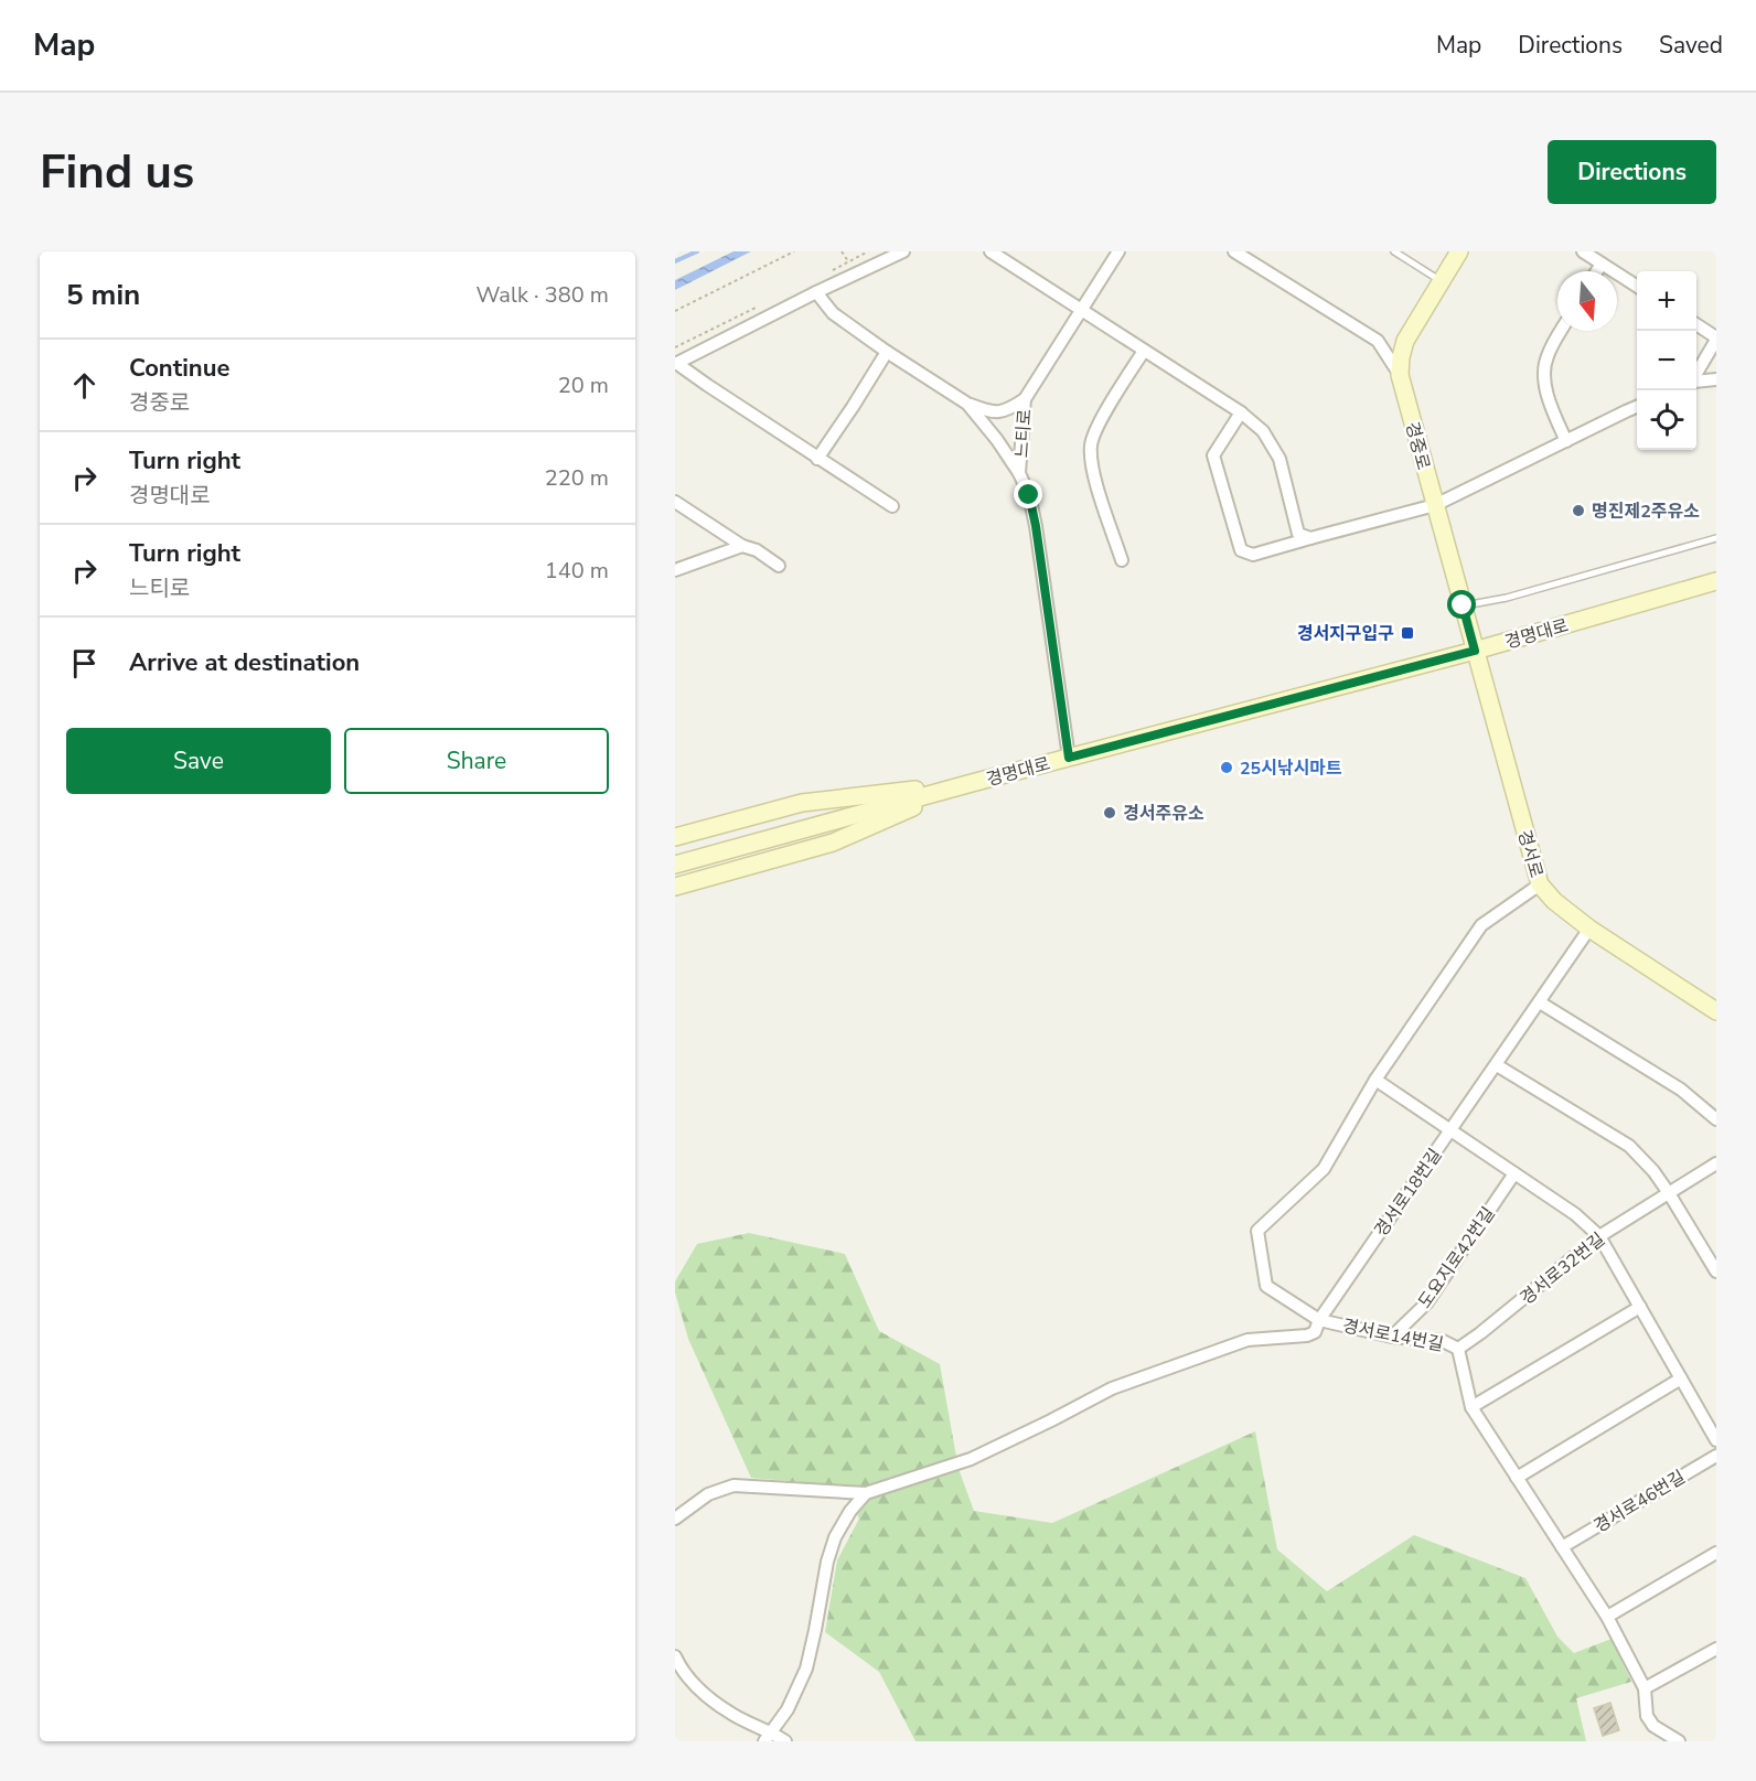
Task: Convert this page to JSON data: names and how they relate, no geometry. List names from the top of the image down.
{
  "streets": {
    "main road": ["경중로", "경명대로", "경서로"],
    "street": [
      "느티로",
      "경서로18번길",
      "도요지로42번길",
      "경서로32번길",
      "경서로14번길",
      "경서로46번길"
    ]
  },
  "crossings": [
    ["느티로", "경명대로"],
    ["경중로", "경명대로"],
    ["경중로", "경서로"],
    ["경명대로", "경서로"],
    ["경서로", "경서로18번길"],
    ["경서로", "경서로14번길"],
    ["경서로18번길", "경서로14번길"],
    ["도요지로42번길", "경서로14번길"],
    ["경서로32번길", "경서로14번길"],
    ["경서로14번길", "경서로46번길"]
  ],
  "places": {
    "other": ["명진제2주유소", "25시낚시마트", "경서주유소"],
    "transit": ["경서지구입구"]
  },
  "north": "bottom",
  "page": {
    "header": "Map",
    "nav": ["Map", "Directions", "Saved"],
    "buttons": [
      "Directions",
      ["Save", "Share"]
    ],
    "title": "Find us",
    "heading": ["5 min", "Walk · 380 m"],
    "map_buttons": ["+", "−"],
    "list": [
      ["Continue", "경중로", "20 m"],
      ["Turn right", "경명대로", "220 m"],
      ["Turn right", "느티로", "140 m"],
      "Arrive at destination"
    ]
  }
}
